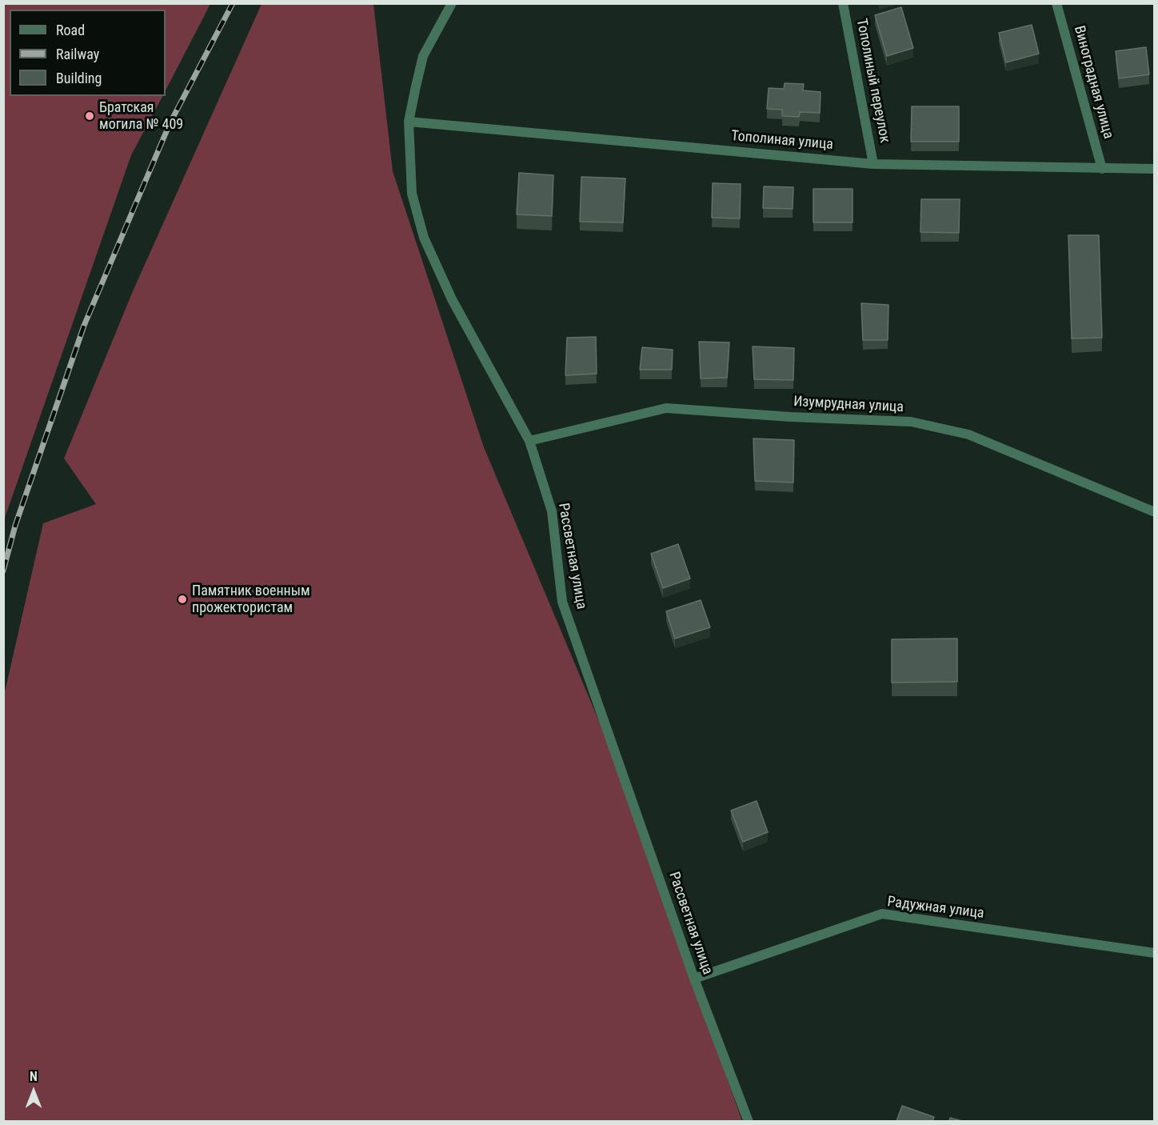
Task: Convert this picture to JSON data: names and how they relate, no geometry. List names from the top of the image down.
{
  "streets": {
    "street": [
      "Тополиный переулок",
      "Виноградная улица",
      "Тополиная улица",
      "Изумрудная улица",
      "Рассветная улица",
      "Радужная улица"
    ]
  },
  "crossings": [
    ["Тополиный переулок", "Тополиная улица"],
    ["Виноградная улица", "Тополиная улица"],
    ["Тополиная улица", "Рассветная улица"],
    ["Изумрудная улица", "Рассветная улица"],
    ["Рассветная улица", "Радужная улица"]
  ],
  "places": ["Братская могила № 409", "Памятник военным прожектористам"],
  "legend": ["Road", "Railway", "Building"],
  "north": "top"
}
